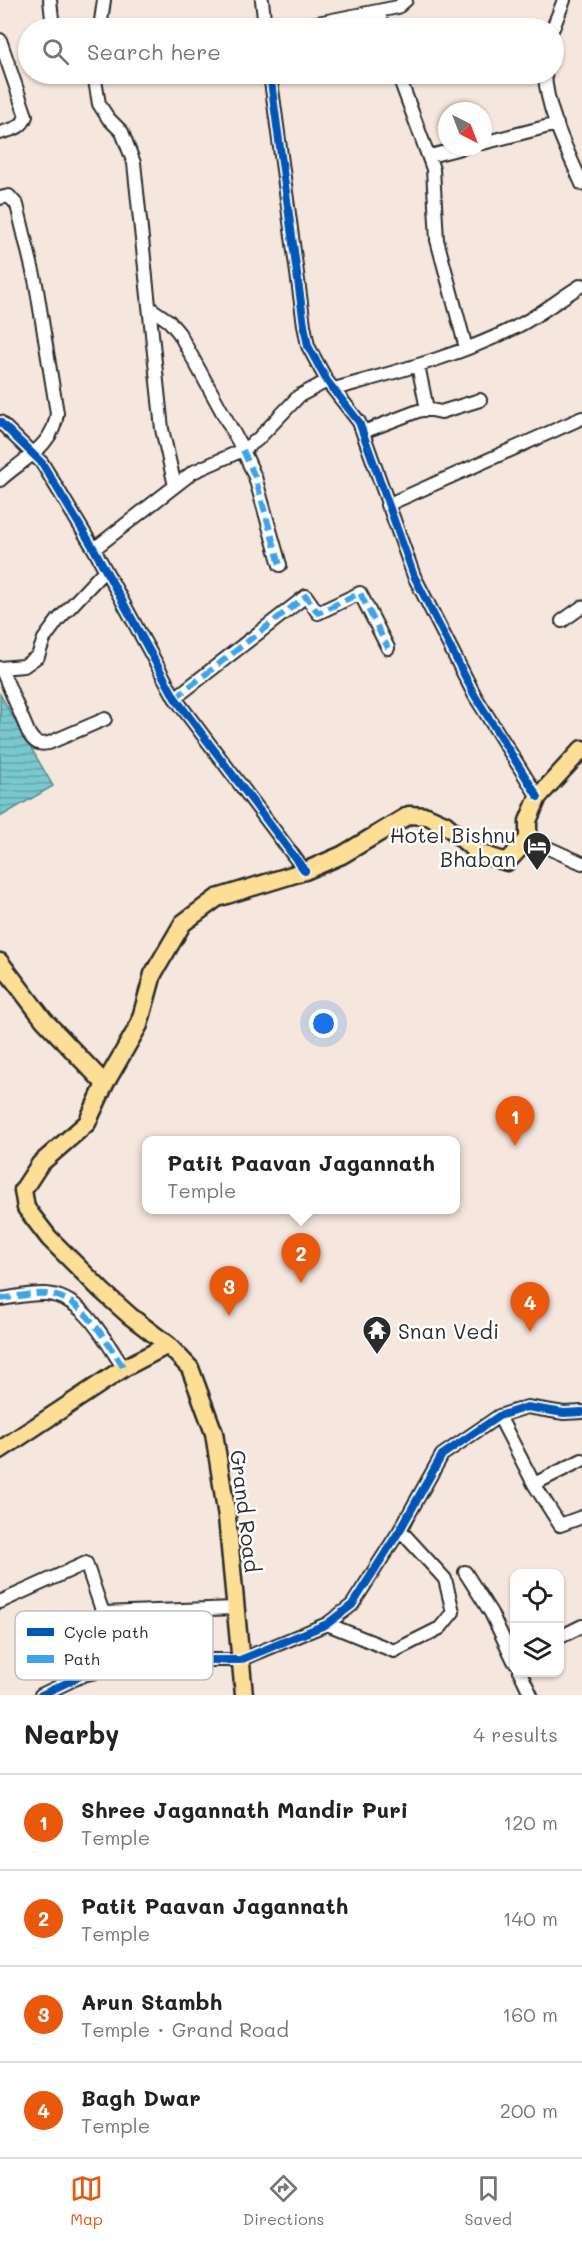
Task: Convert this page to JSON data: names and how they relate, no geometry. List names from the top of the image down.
{
  "streets": {
    "main road": ["Grand Road"]
  },
  "places": {
    "hotel": ["Hotel Bishnu Bhaban"],
    "temple": ["Snan Vedi"]
  },
  "legend": ["Cycle path", "Path"],
  "north": "bottom right",
  "page": {
    "search": "Search here",
    "pins": [
      "1",
      "2",
      "3",
      "4"
    ],
    "popup": ["Patit Paavan Jagannath", "Temple"],
    "heading": ["Nearby", "4 results"],
    "list": [
      {
        "mark": "1",
        "name": "Shree Jagannath Mandir Puri",
        "note": "Temple",
        "value": "120 m"
      },
      {
        "mark": "2",
        "name": "Patit Paavan Jagannath",
        "note": "Temple",
        "value": "140 m"
      },
      {
        "mark": "3",
        "name": "Arun Stambh",
        "note": "Temple · Grand Road",
        "value": "160 m"
      },
      {
        "mark": "4",
        "name": "Bagh Dwar",
        "note": "Temple",
        "value": "200 m"
      }
    ],
    "nav": ["Map", "Directions", "Saved"]
  }
}
